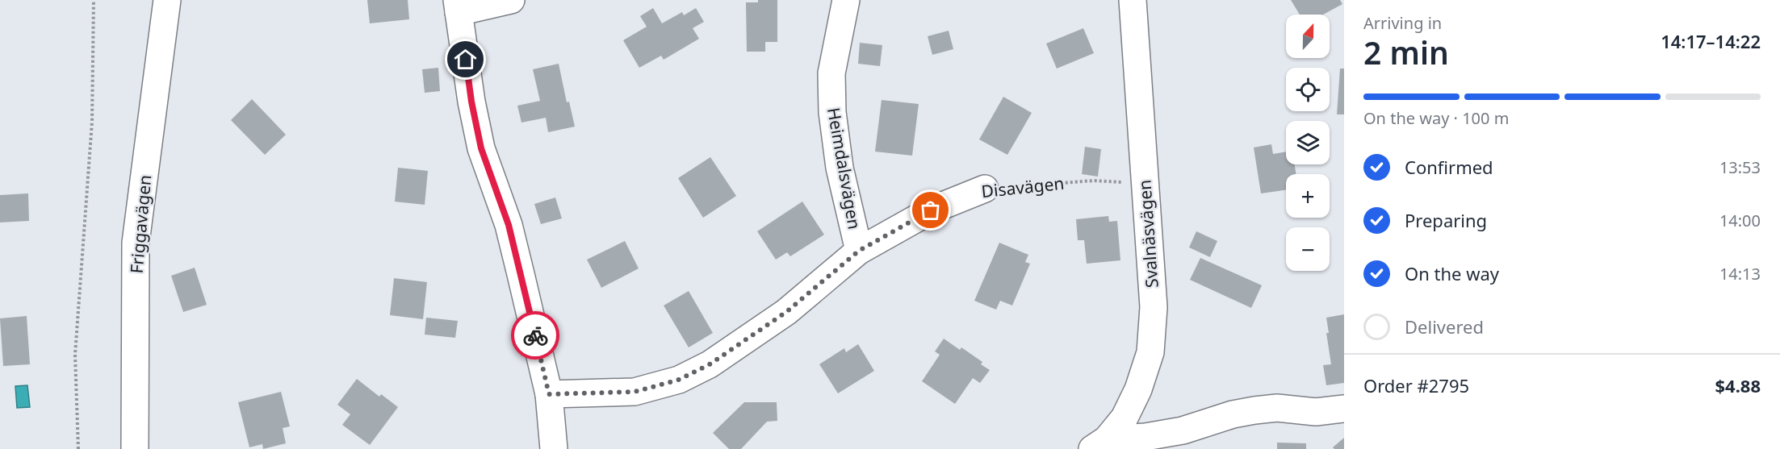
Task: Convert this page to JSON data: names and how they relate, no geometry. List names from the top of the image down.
{
  "streets": {
    "street": [
      "Heimdalsvägen",
      "Disavägen",
      "Friggavägen",
      "Svalnäsvägen"
    ]
  },
  "crossings": [
    ["Heimdalsvägen", "Disavägen"],
    ["Disavägen", "Svalnäsvägen"]
  ],
  "north": "top",
  "page": {
    "heading": ["2 min", "Arriving in", "14:17–14:22"],
    "panel": ["Order #2795", "$4.88"],
    "map_buttons": ["+", "−"],
    "bar": "On the way · 100 m",
    "list": [
      ["Confirmed", "13:53"],
      ["Preparing", "14:00"],
      ["On the way", "14:13"],
      "Delivered"
    ]
  }
}
